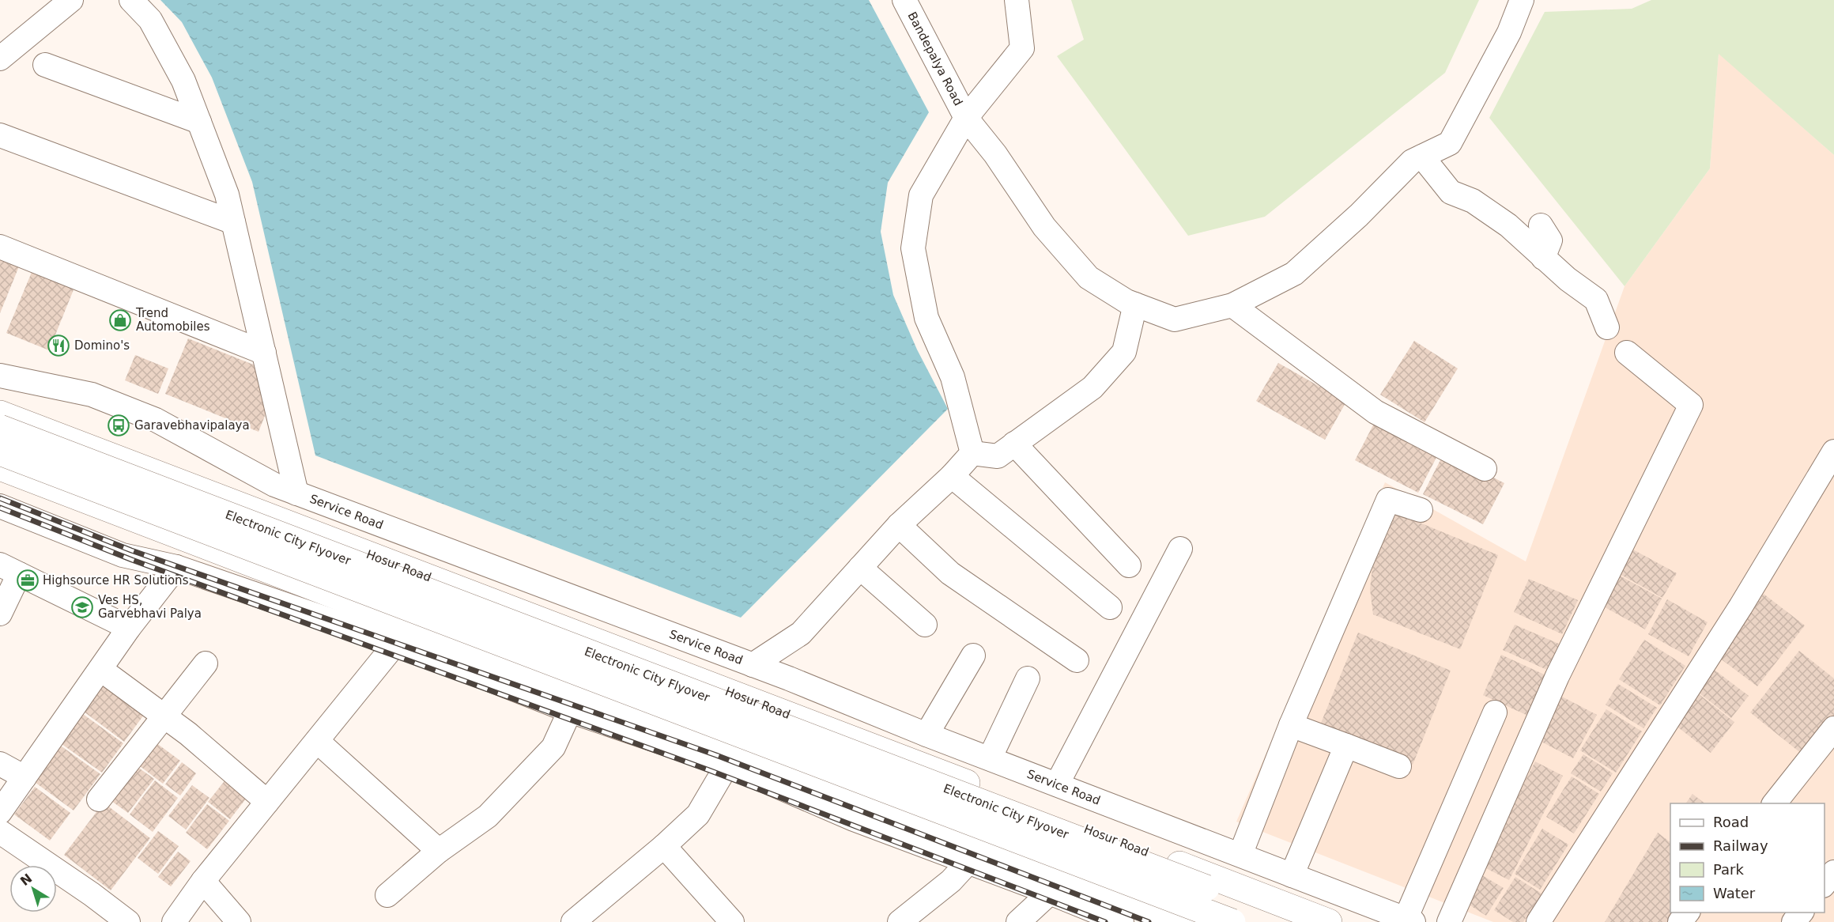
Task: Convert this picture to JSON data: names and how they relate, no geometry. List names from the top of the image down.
{
  "streets": {
    "highway": ["Electronic City Flyover", "Hosur Road"],
    "street": ["Bandepalya Road", "Service Road"]
  },
  "places": {
    "shop": ["Trend Automobiles"],
    "restaurant": ["Domino's"],
    "bus stop": ["Garavebhavipalaya"],
    "office": ["Highsource HR Solutions"],
    "school or university": ["Ves HS, Garvebhavi Palya"]
  },
  "legend": [
    "Road",
    "Railway",
    "Park",
    "Water"
  ],
  "north": "top left"
}
